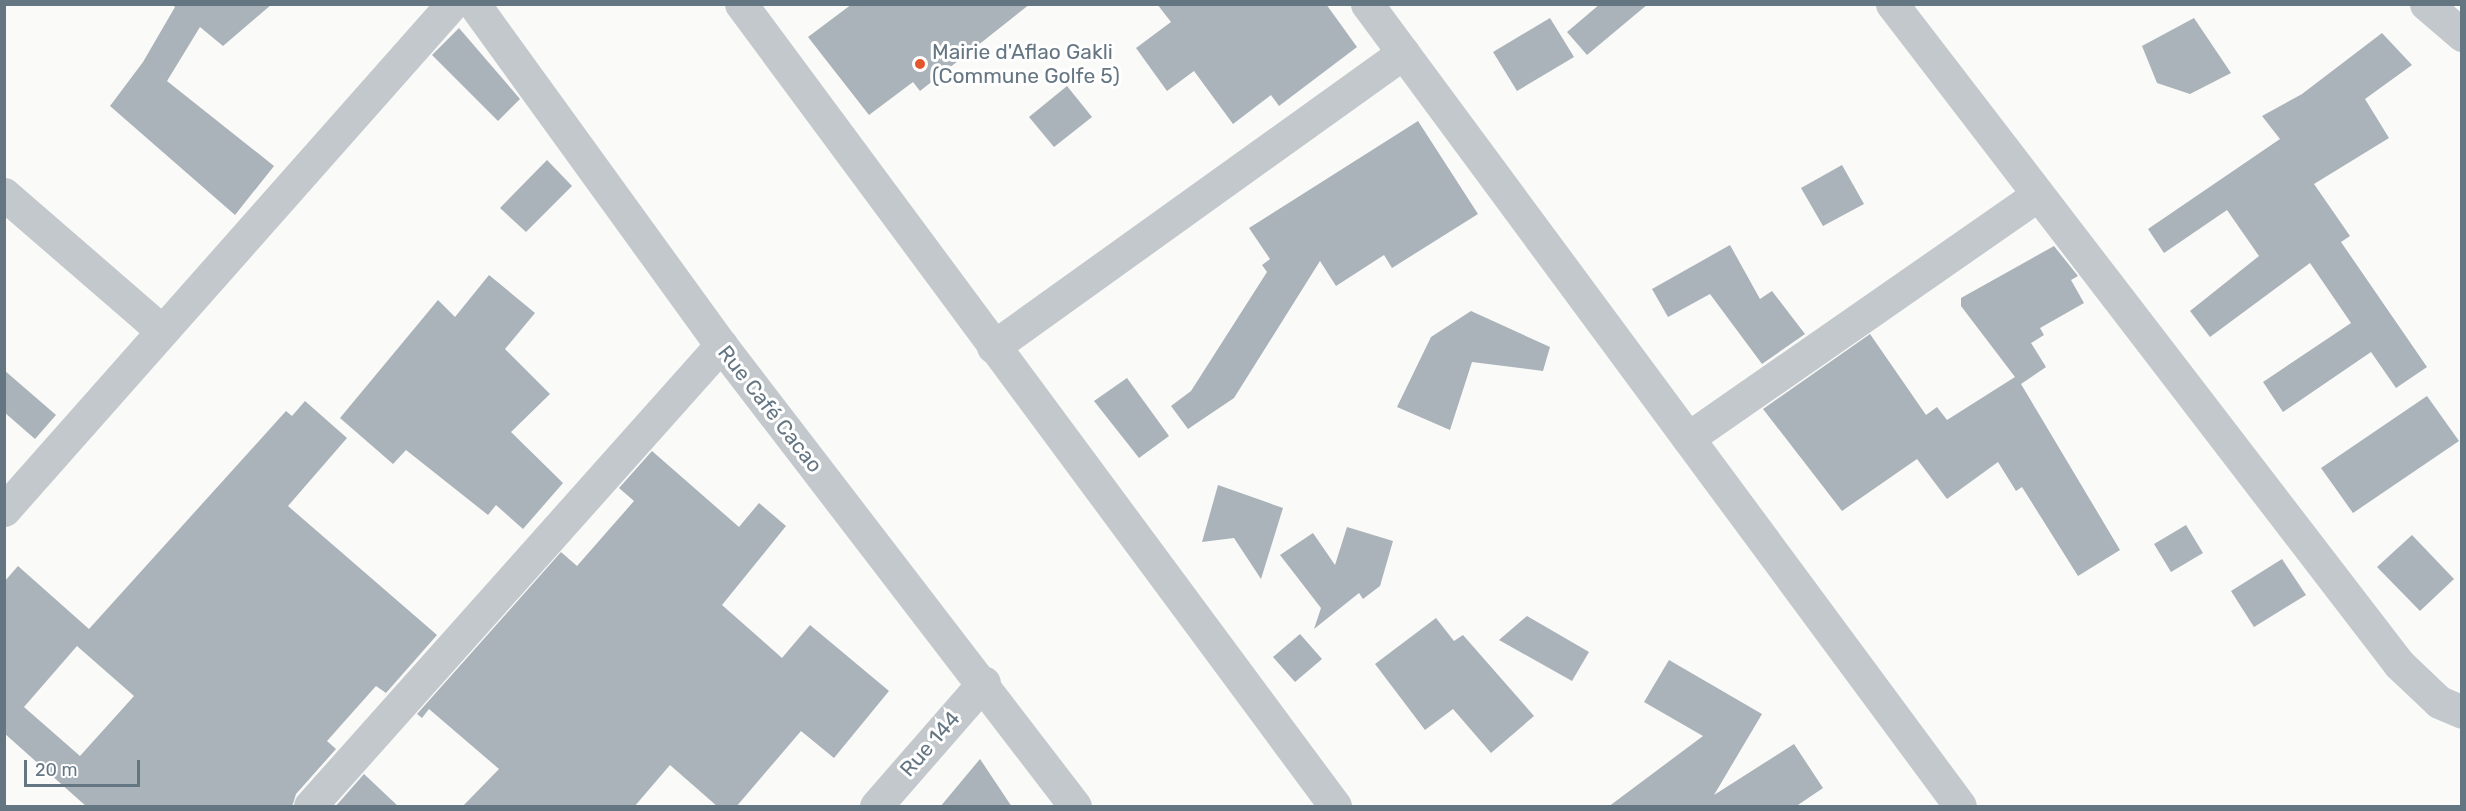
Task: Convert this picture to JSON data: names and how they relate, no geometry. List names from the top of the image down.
{
  "streets": {
    "street": ["Rue Café Cacao", "Rue 144"]
  },
  "crossings": [
    ["Rue Café Cacao", "Rue 144"]
  ],
  "places": ["Mairie d'Aflao Gakli (Commune Golfe 5)"],
  "scale_bar": "20 m"
}
